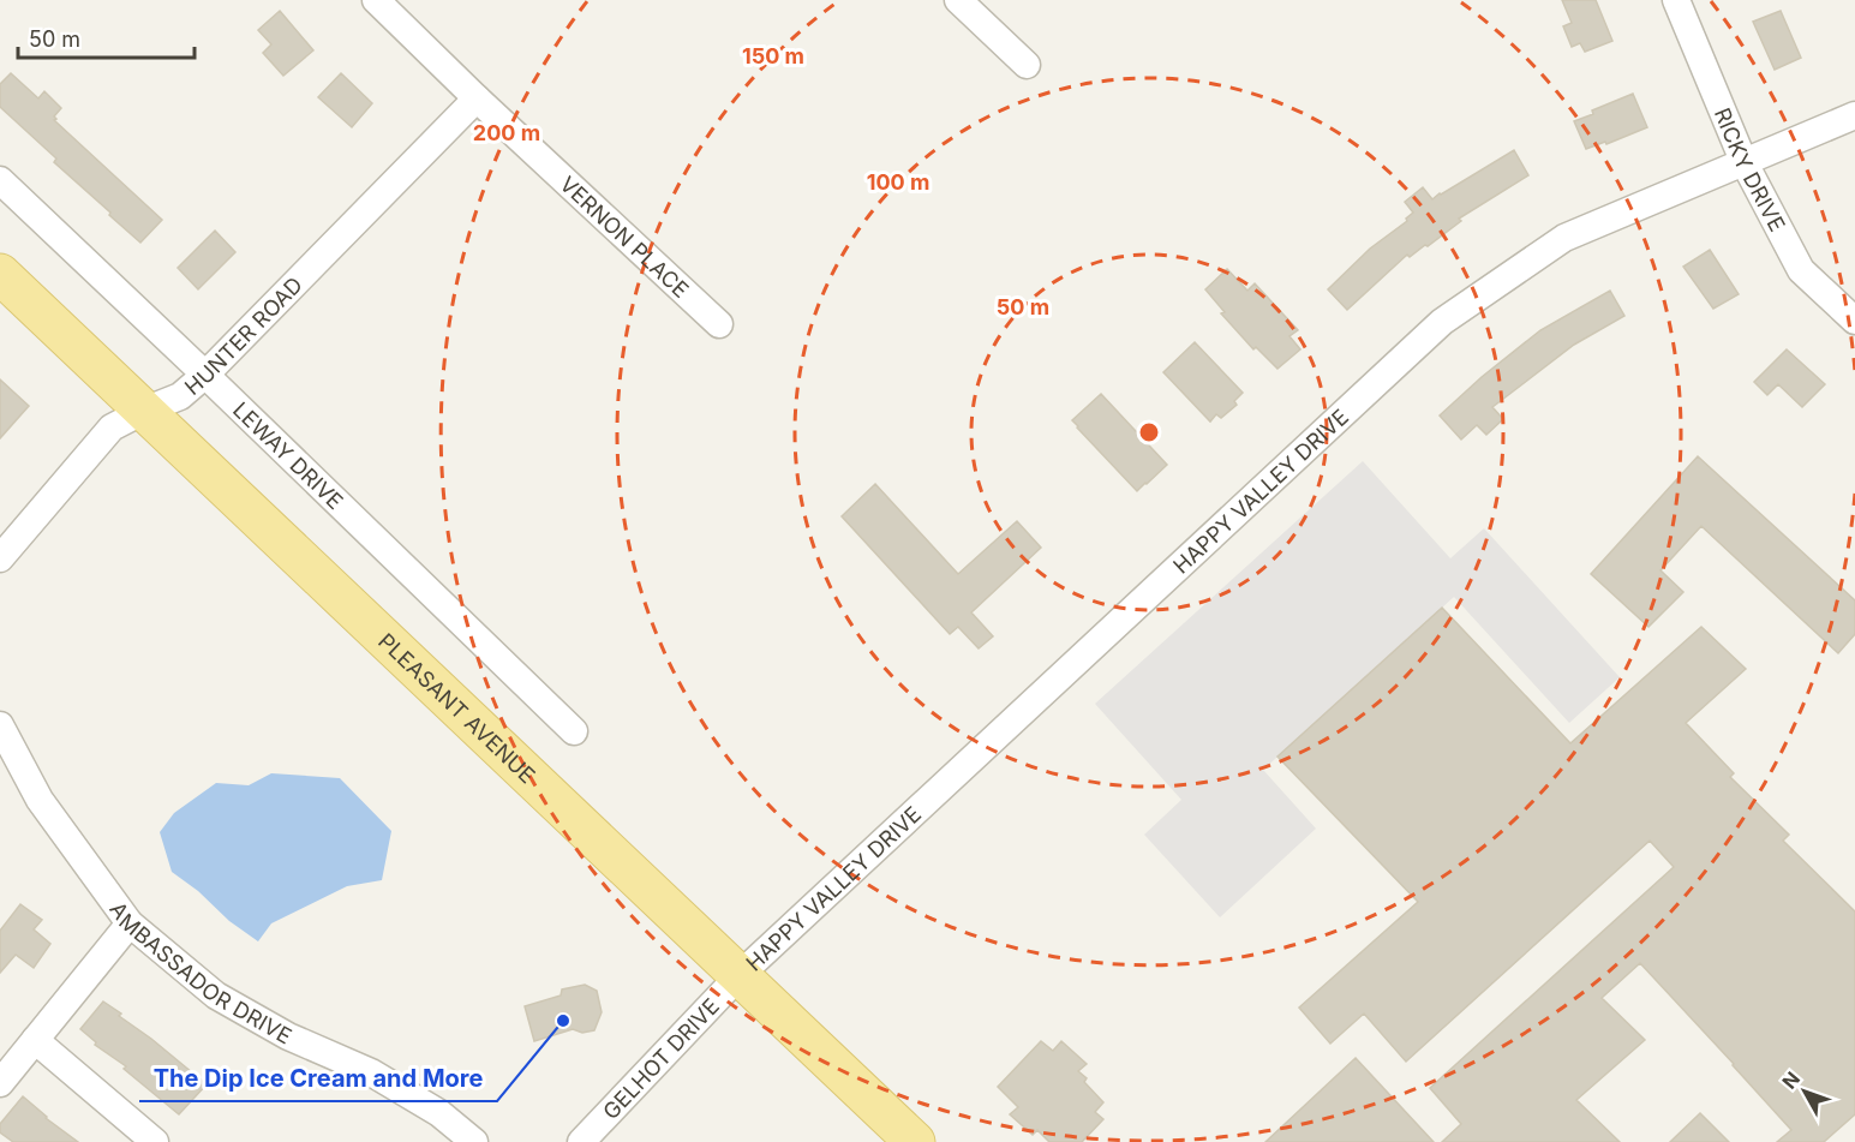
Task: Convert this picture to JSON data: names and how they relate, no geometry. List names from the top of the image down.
{
  "streets": {
    "main road": ["PLEASANT AVENUE"],
    "street": [
      "RICKY DRIVE",
      "VERNON PLACE",
      "HUNTER ROAD",
      "LEWAY DRIVE",
      "HAPPY VALLEY DRIVE",
      "AMBASSADOR DRIVE",
      "GELHOT DRIVE"
    ]
  },
  "crossings": [
    ["RICKY DRIVE", "HAPPY VALLEY DRIVE"],
    ["VERNON PLACE", "HUNTER ROAD"],
    ["HUNTER ROAD", "LEWAY DRIVE"],
    ["HUNTER ROAD", "PLEASANT AVENUE"],
    ["HAPPY VALLEY DRIVE", "PLEASANT AVENUE"],
    ["HAPPY VALLEY DRIVE", "GELHOT DRIVE"],
    ["PLEASANT AVENUE", "GELHOT DRIVE"]
  ],
  "places": ["The Dip Ice Cream and More"],
  "scale_bar": "50 m",
  "north": "top left",
  "rings": [
    "150 m",
    "200 m",
    "100 m",
    "50 m"
  ]
}
